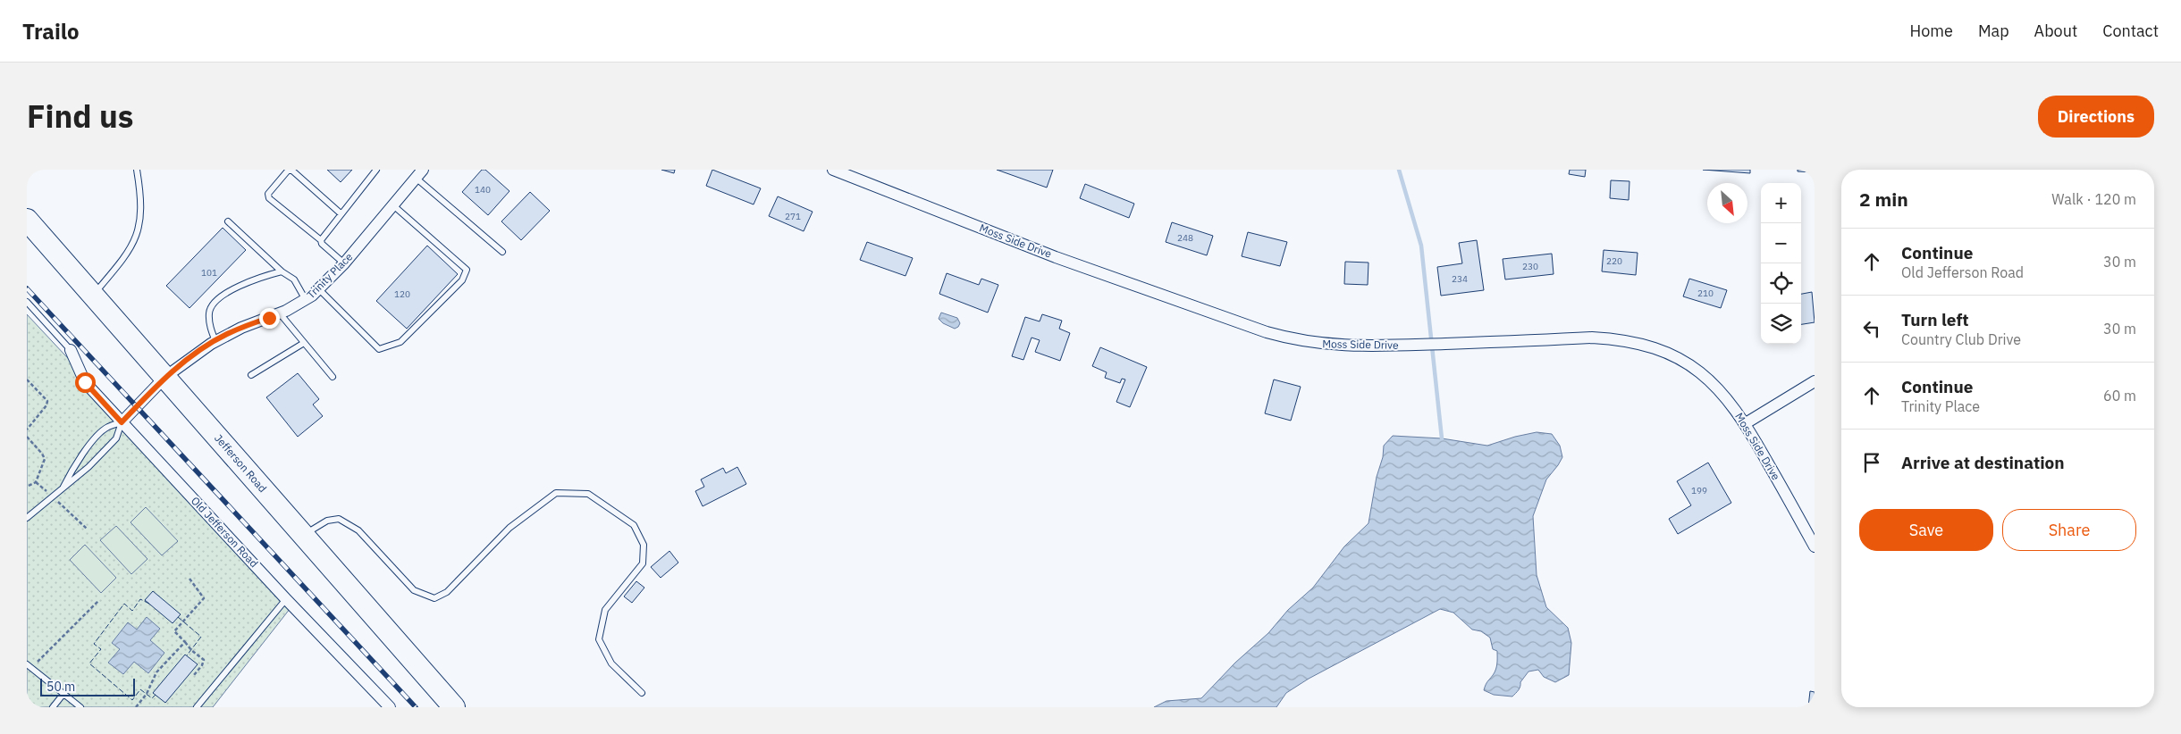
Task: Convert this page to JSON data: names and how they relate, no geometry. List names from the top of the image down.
{
  "streets": {
    "highway": ["Jefferson Road"],
    "street": ["Moss Side Drive", "Trinity Place", "Old Jefferson Road"]
  },
  "crossings": [
    ["Trinity Place", "Jefferson Road"],
    ["Trinity Place", "Old Jefferson Road"]
  ],
  "house_numbers": [
    "140",
    "271",
    "248",
    "220",
    "230",
    "101",
    "234",
    "210",
    "120",
    "199"
  ],
  "scale_bar": "50 m",
  "north": "bottom right",
  "page": {
    "header": "Trailo",
    "nav": [
      "Home",
      "Map",
      "About",
      "Contact"
    ],
    "title": "Find us",
    "buttons": [
      "Directions",
      ["Save", "Share"]
    ],
    "heading": ["2 min", "Walk · 120 m"],
    "map_buttons": ["+", "−"],
    "list": [
      ["Continue", "Old Jefferson Road", "30 m"],
      ["Turn left", "Country Club Drive", "30 m"],
      ["Continue", "Trinity Place", "60 m"],
      "Arrive at destination"
    ],
    "scale": "50 m"
  }
}
